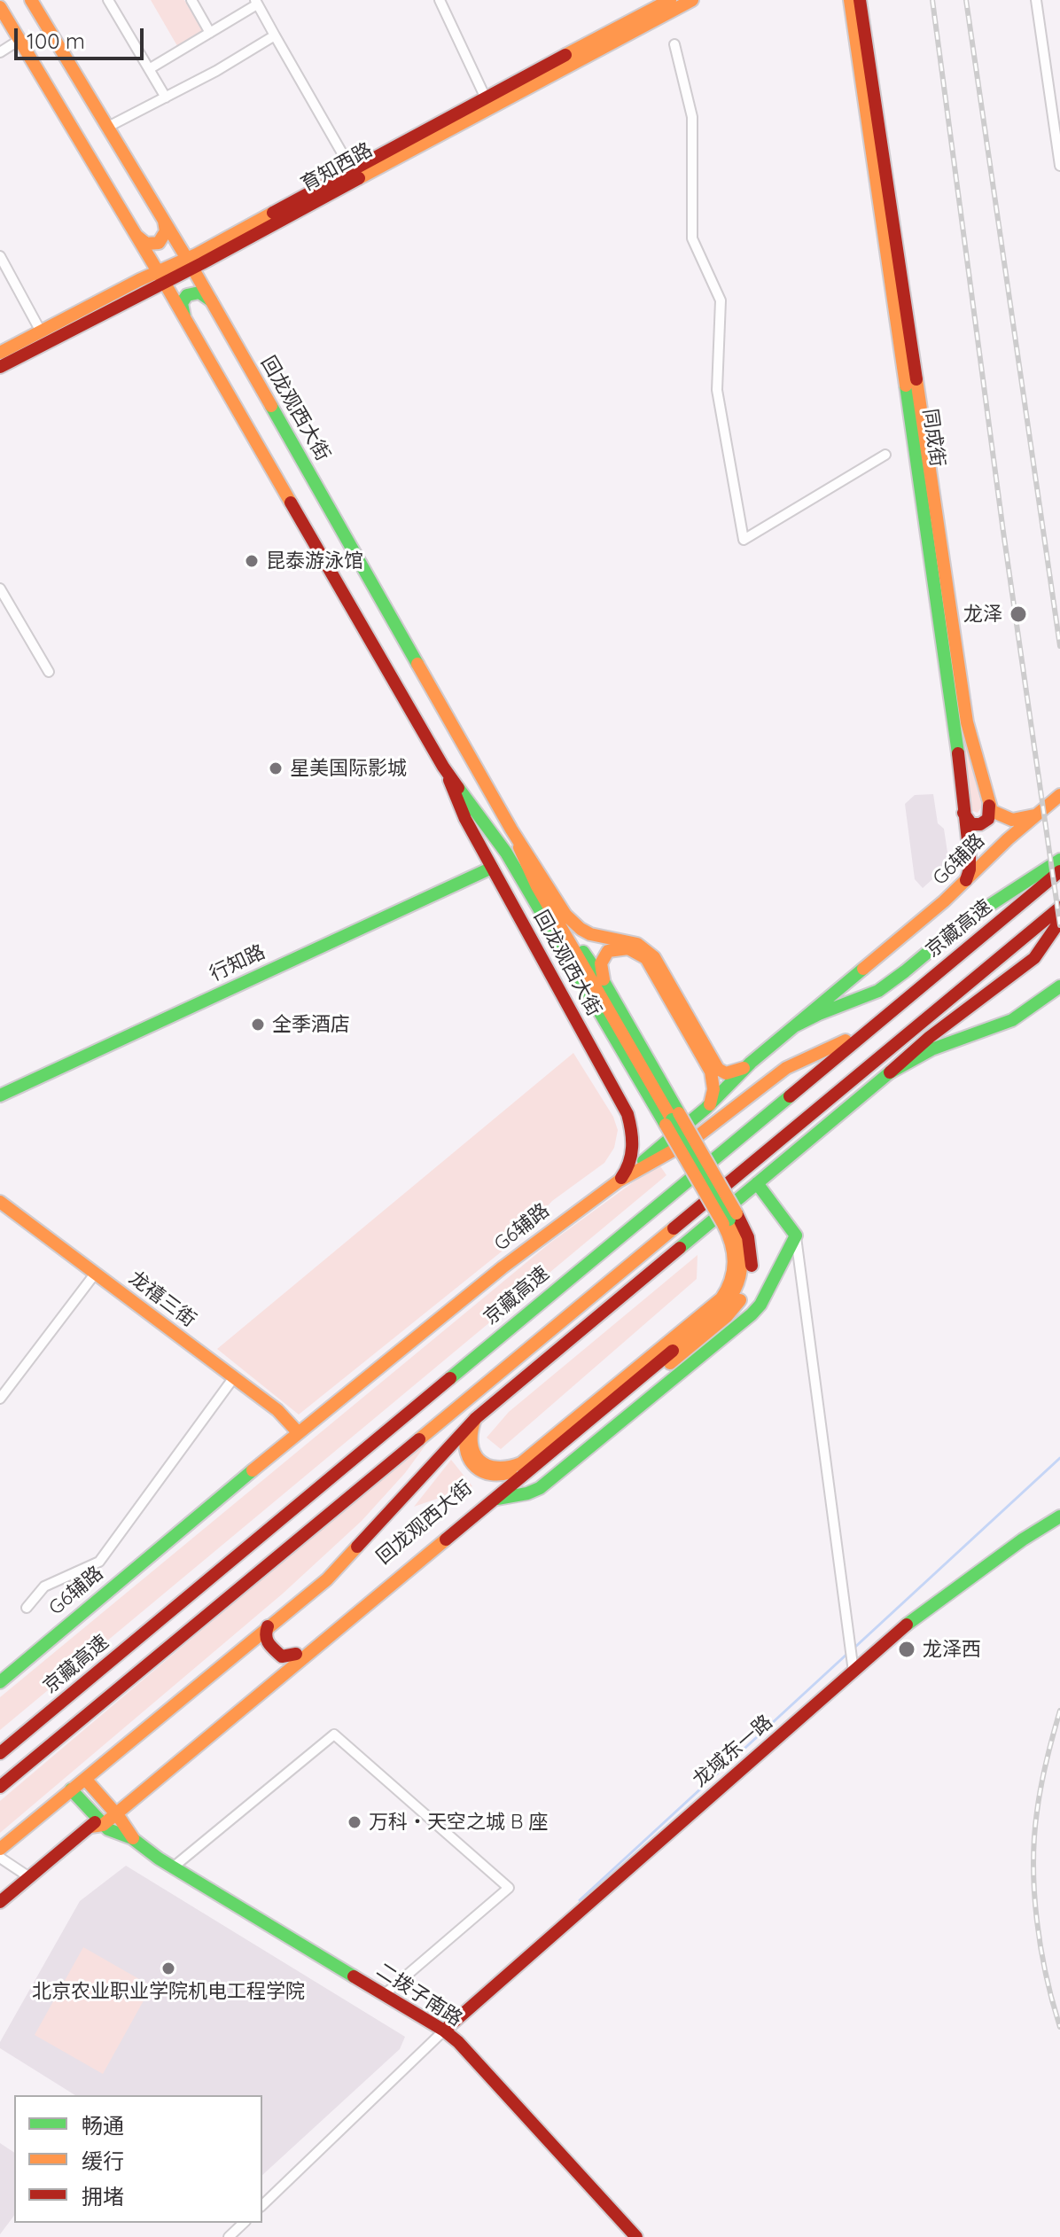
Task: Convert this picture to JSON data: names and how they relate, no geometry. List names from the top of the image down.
{
  "streets": {
    "main road": [
      "育知西路",
      "回龙观西大街",
      "同成街",
      "G6辅路",
      "京藏高速",
      "行知路",
      "龙禧三街",
      "龙域东一路",
      "二拨子南路"
    ]
  },
  "crossings": [
    ["育知西路", "回龙观西大街"],
    ["回龙观西大街", "G6辅路"],
    ["回龙观西大街", "行知路"],
    ["回龙观西大街", "二拨子南路"],
    ["同成街", "G6辅路"],
    ["G6辅路", "龙禧三街"],
    ["龙域东一路", "二拨子南路"]
  ],
  "places": [
    "昆泰游泳馆",
    "龙泽",
    "星美国际影城",
    "全季酒店",
    "龙泽西",
    "万科・天空之城 B 座",
    "北京农业职业学院机电工程学院"
  ],
  "legend": ["畅通", "缓行", "拥堵"],
  "scale_bar": "100 m"
}
